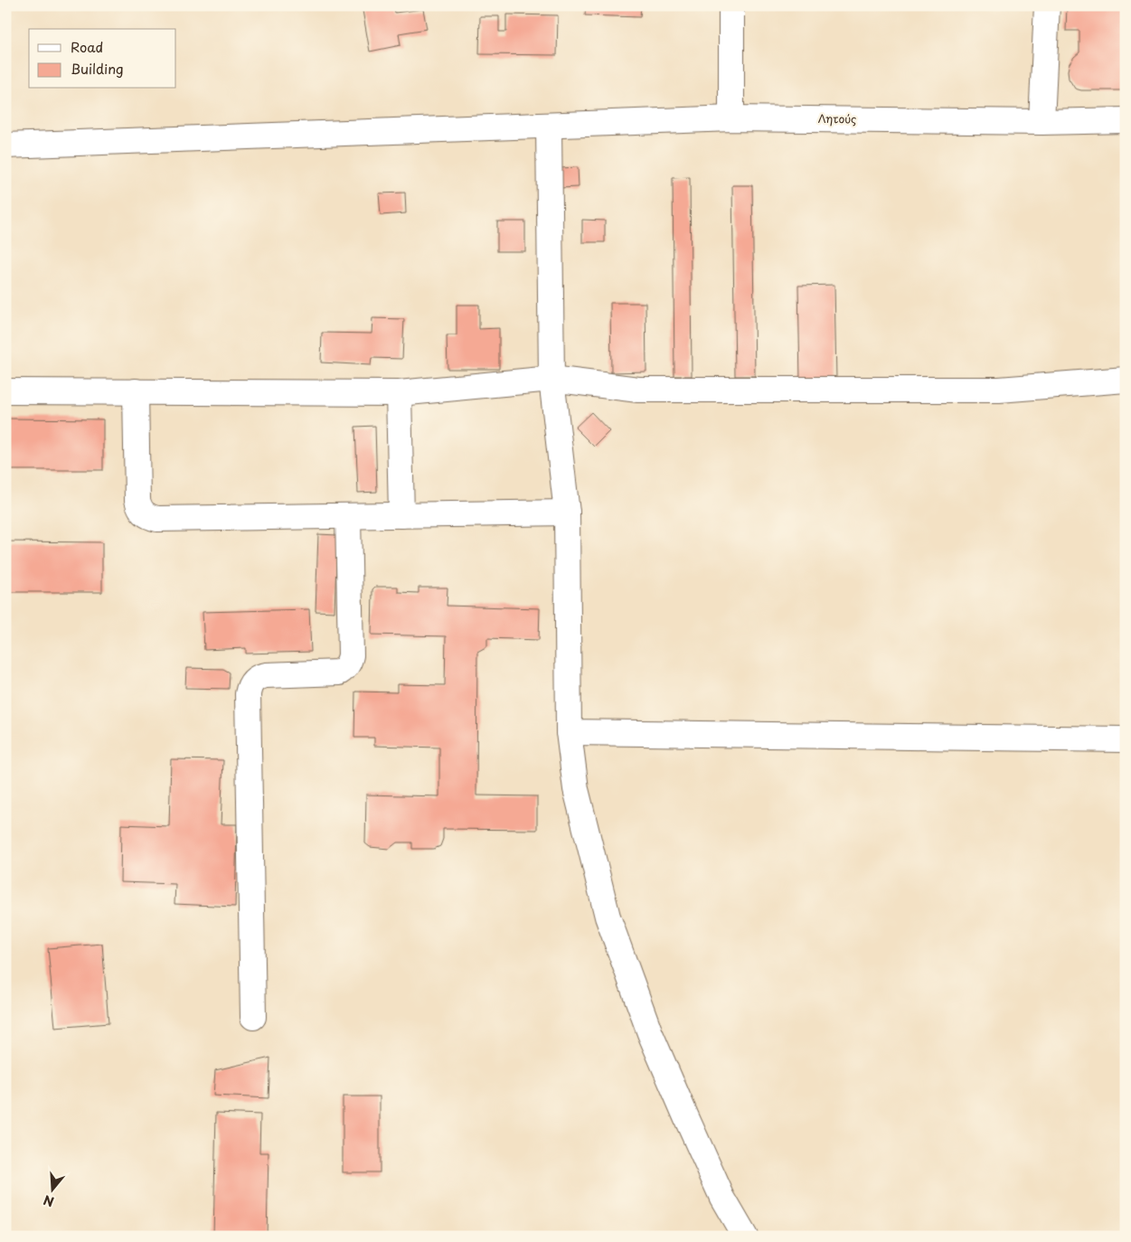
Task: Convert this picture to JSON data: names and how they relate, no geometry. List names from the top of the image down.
{
  "streets": {
    "street": ["Λητούς"]
  },
  "legend": ["Road", "Building"],
  "north": "bottom"
}
